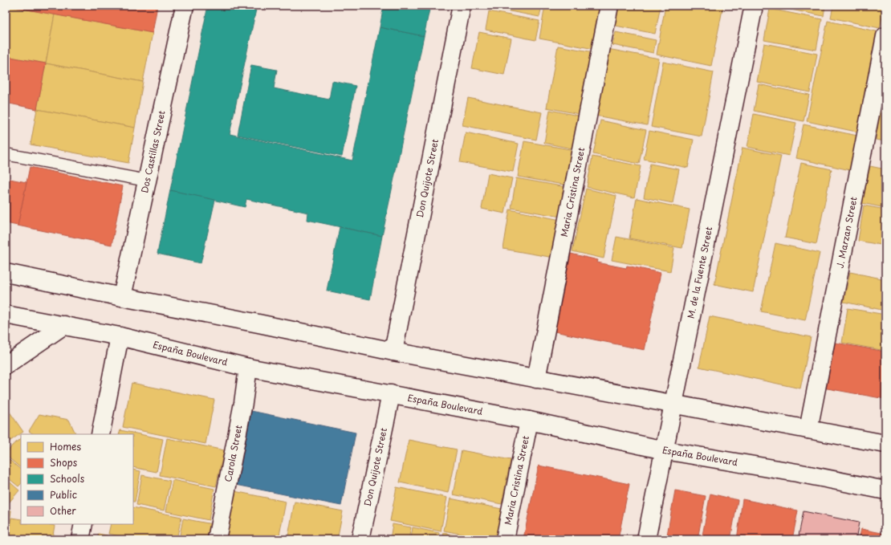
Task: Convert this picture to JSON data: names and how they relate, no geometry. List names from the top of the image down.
{
  "streets": {
    "street": [
      "Dos Castillas Street",
      "Don Quijote Street",
      "Maria Cristina Street",
      "J. Marzan Street",
      "M. de la Fuente Street",
      "España Boulevard",
      "Carola Street"
    ]
  },
  "crossings": [
    ["Don Quijote Street", "España Boulevard"],
    ["Maria Cristina Street", "España Boulevard"],
    ["M. de la Fuente Street", "España Boulevard"],
    ["España Boulevard", "Carola Street"]
  ],
  "legend": [
    "Homes",
    "Shops",
    "Schools",
    "Public",
    "Other"
  ]
}
